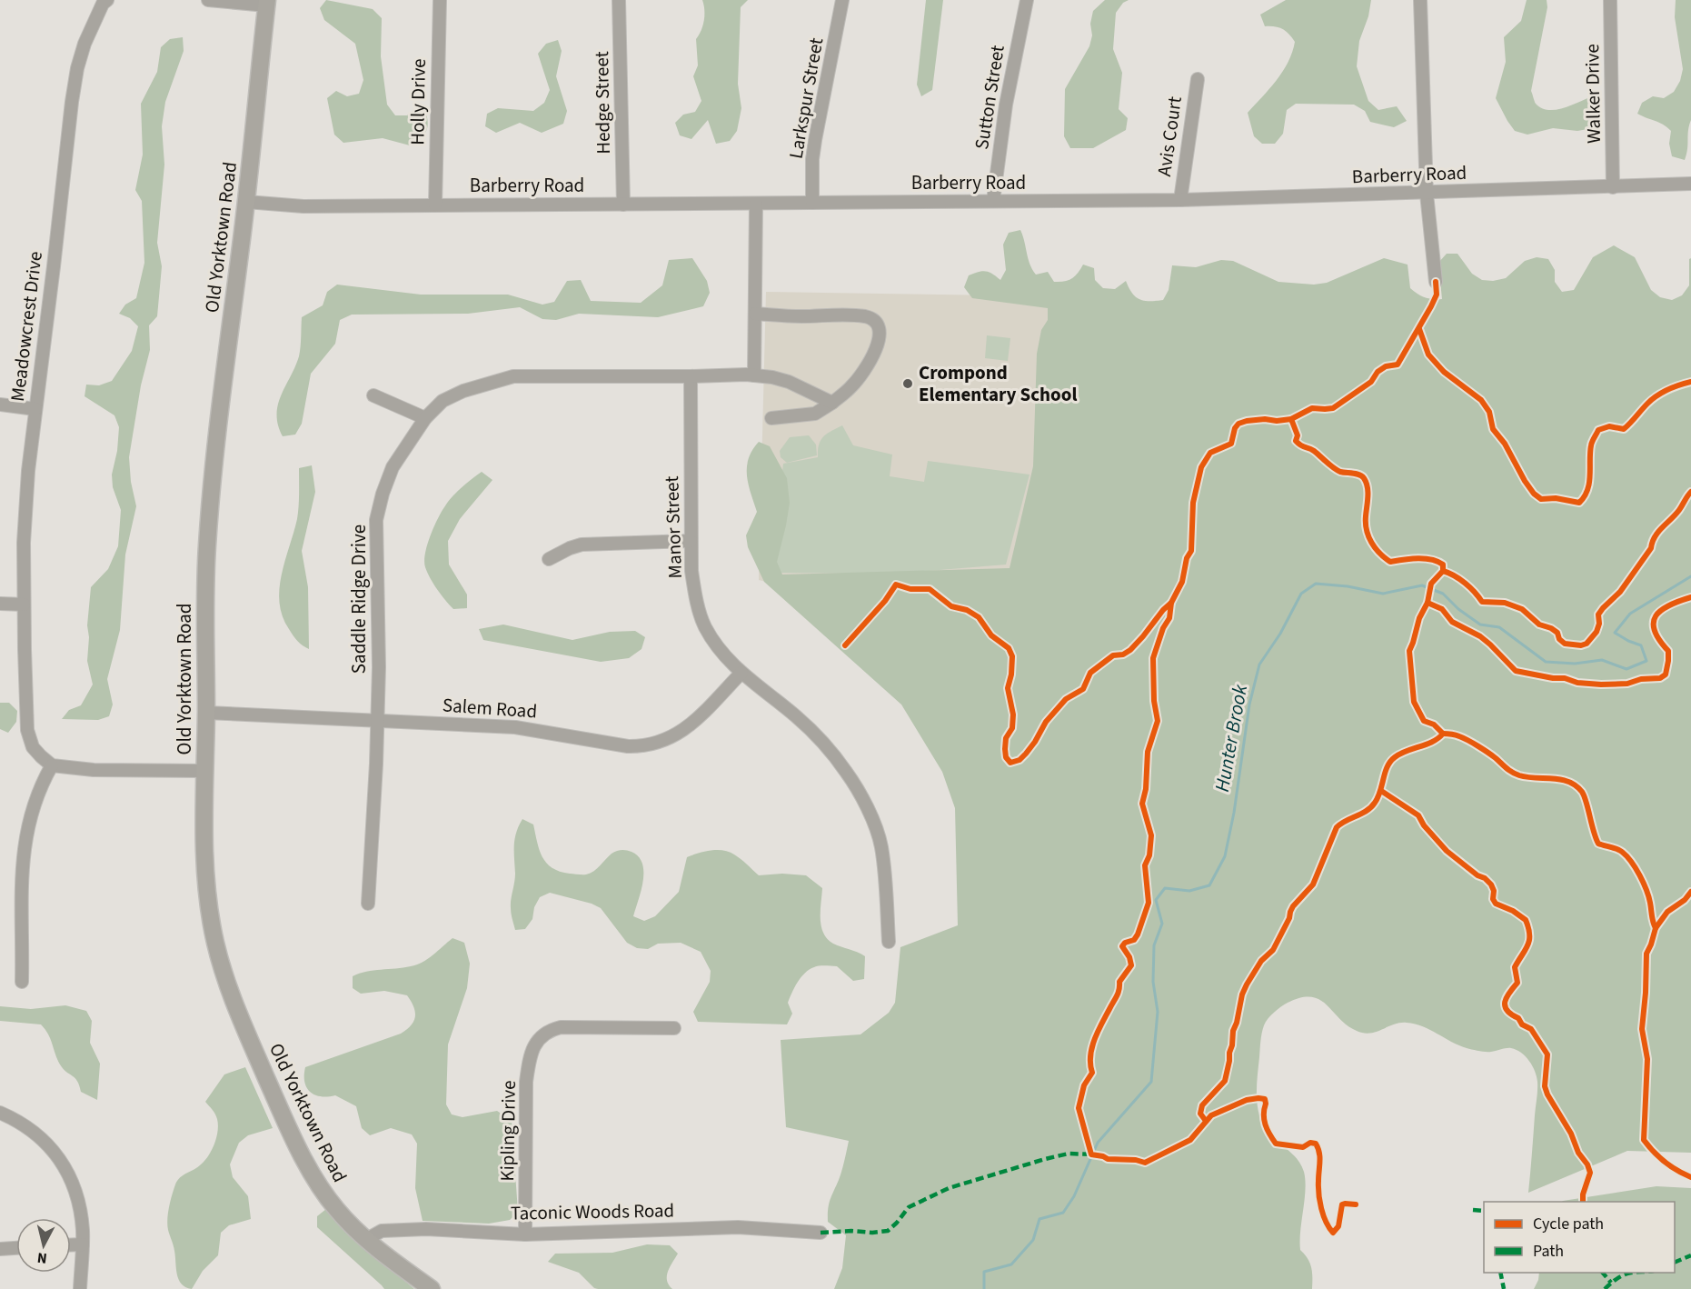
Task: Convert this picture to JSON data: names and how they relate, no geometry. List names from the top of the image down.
{
  "streets": {
    "main road": ["Old Yorktown Road"],
    "street": [
      "Walker Drive",
      "Sutton Street",
      "Larkspur Street",
      "Holly Drive",
      "Hedge Street",
      "Avis Court",
      "Barberry Road",
      "Meadowcrest Drive",
      "Manor Street",
      "Saddle Ridge Drive",
      "Salem Road",
      "Kipling Drive",
      "Taconic Woods Road"
    ]
  },
  "crossings": [
    ["Walker Drive", "Barberry Road"],
    ["Sutton Street", "Barberry Road"],
    ["Larkspur Street", "Barberry Road"],
    ["Holly Drive", "Barberry Road"],
    ["Hedge Street", "Barberry Road"],
    ["Avis Court", "Barberry Road"],
    ["Barberry Road", "Old Yorktown Road"],
    ["Old Yorktown Road", "Salem Road"],
    ["Old Yorktown Road", "Taconic Woods Road"],
    ["Manor Street", "Saddle Ridge Drive"],
    ["Manor Street", "Salem Road"],
    ["Saddle Ridge Drive", "Salem Road"],
    ["Kipling Drive", "Taconic Woods Road"]
  ],
  "water": ["Hunter Brook"],
  "places": ["Crompond Elementary School"],
  "legend": ["Cycle path", "Path"],
  "north": "bottom"
}
